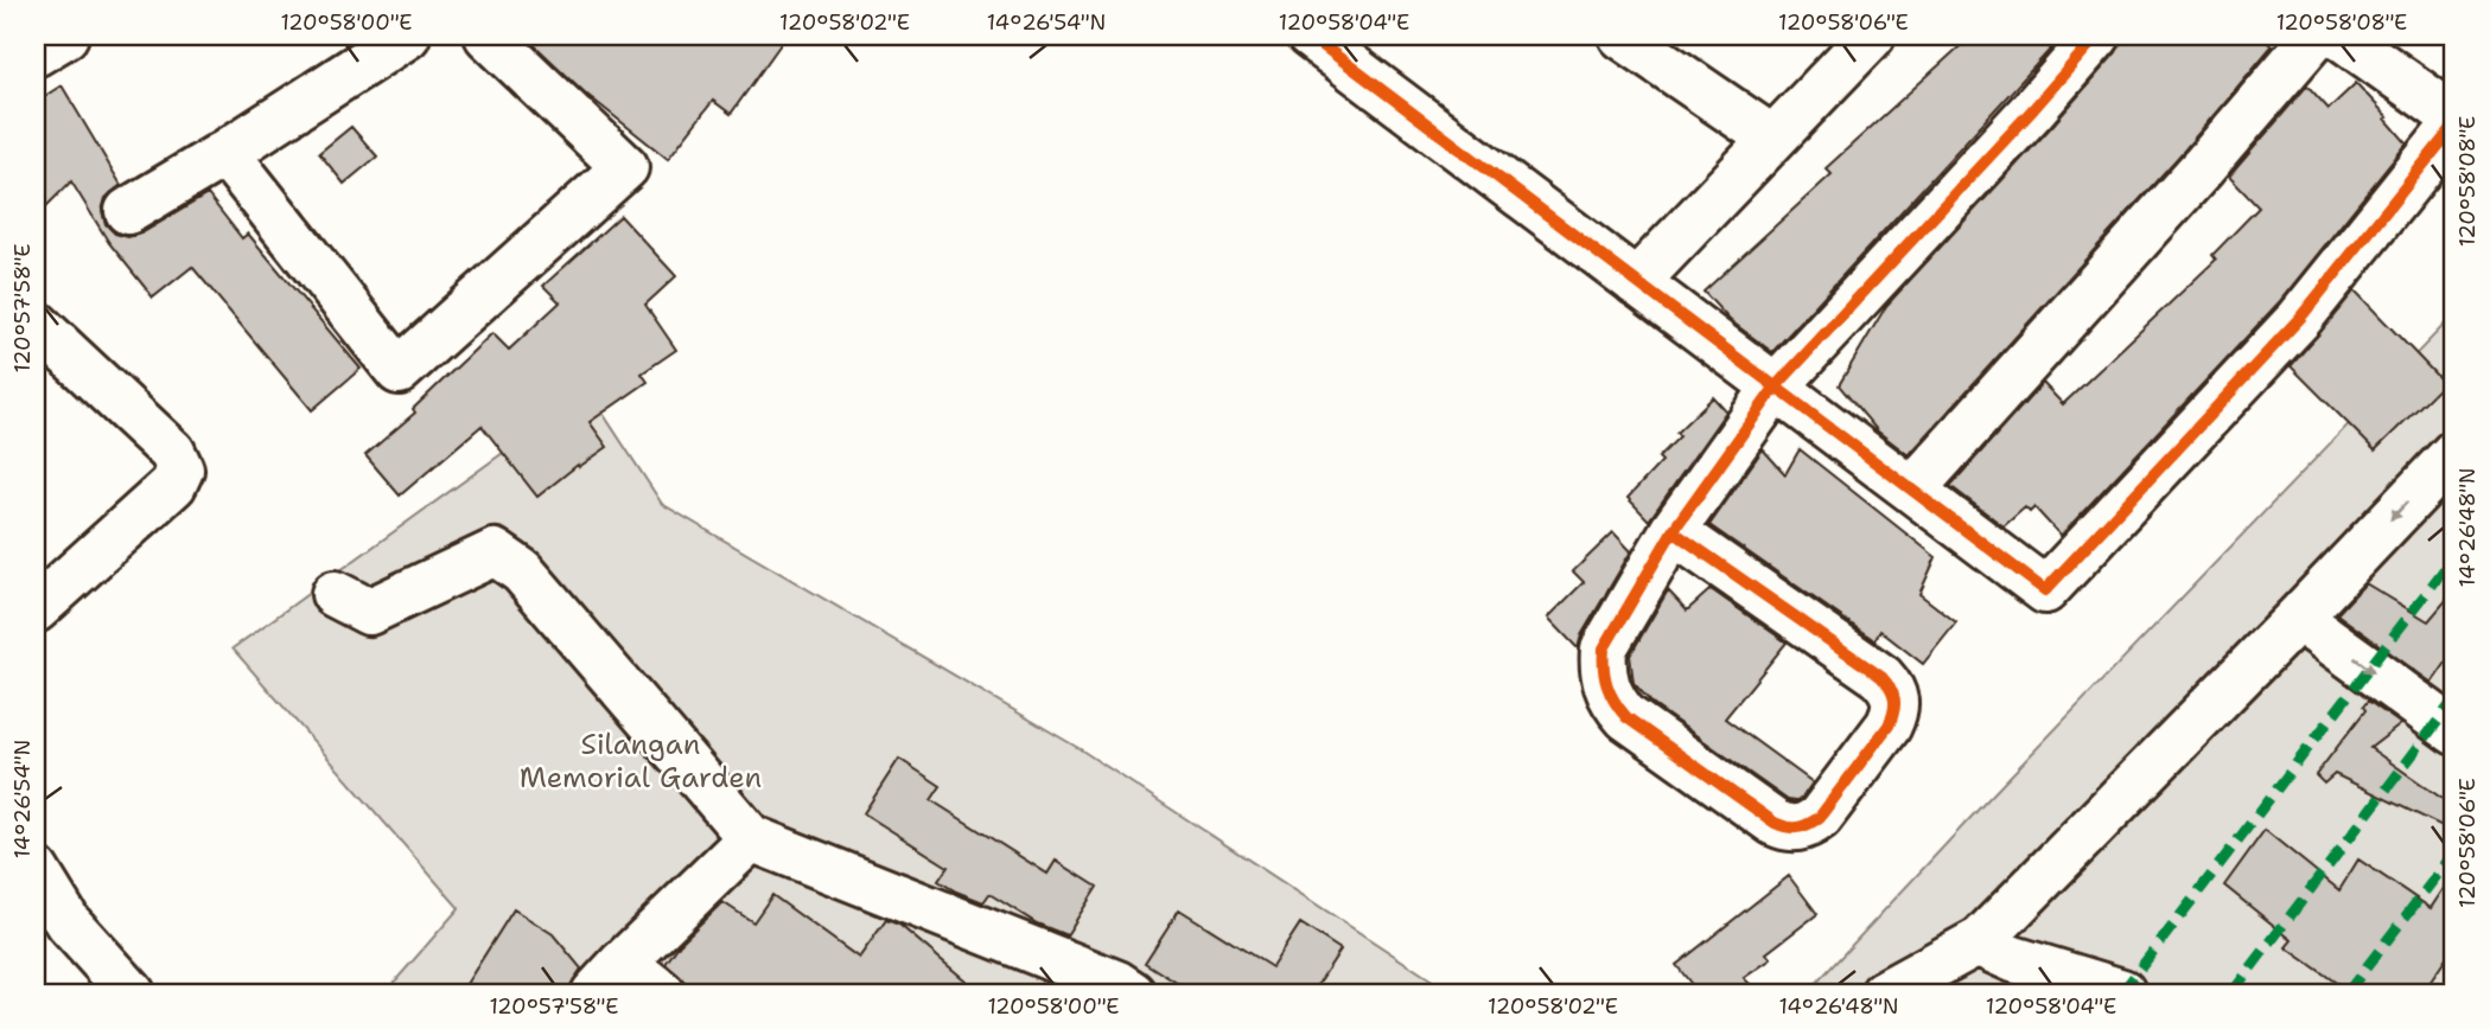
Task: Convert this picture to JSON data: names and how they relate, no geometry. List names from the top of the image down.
{
  "parks": ["Silangan Memorial Garden"],
  "coordinates": [
    "120°58'00\"E",
    "120°58'02\"E",
    "14°26'54\"N",
    "120°58'04\"E",
    "120°58'06\"E",
    "120°58'08\"E",
    "120°57'58\"E",
    "14°26'48\"N"
  ]
}
